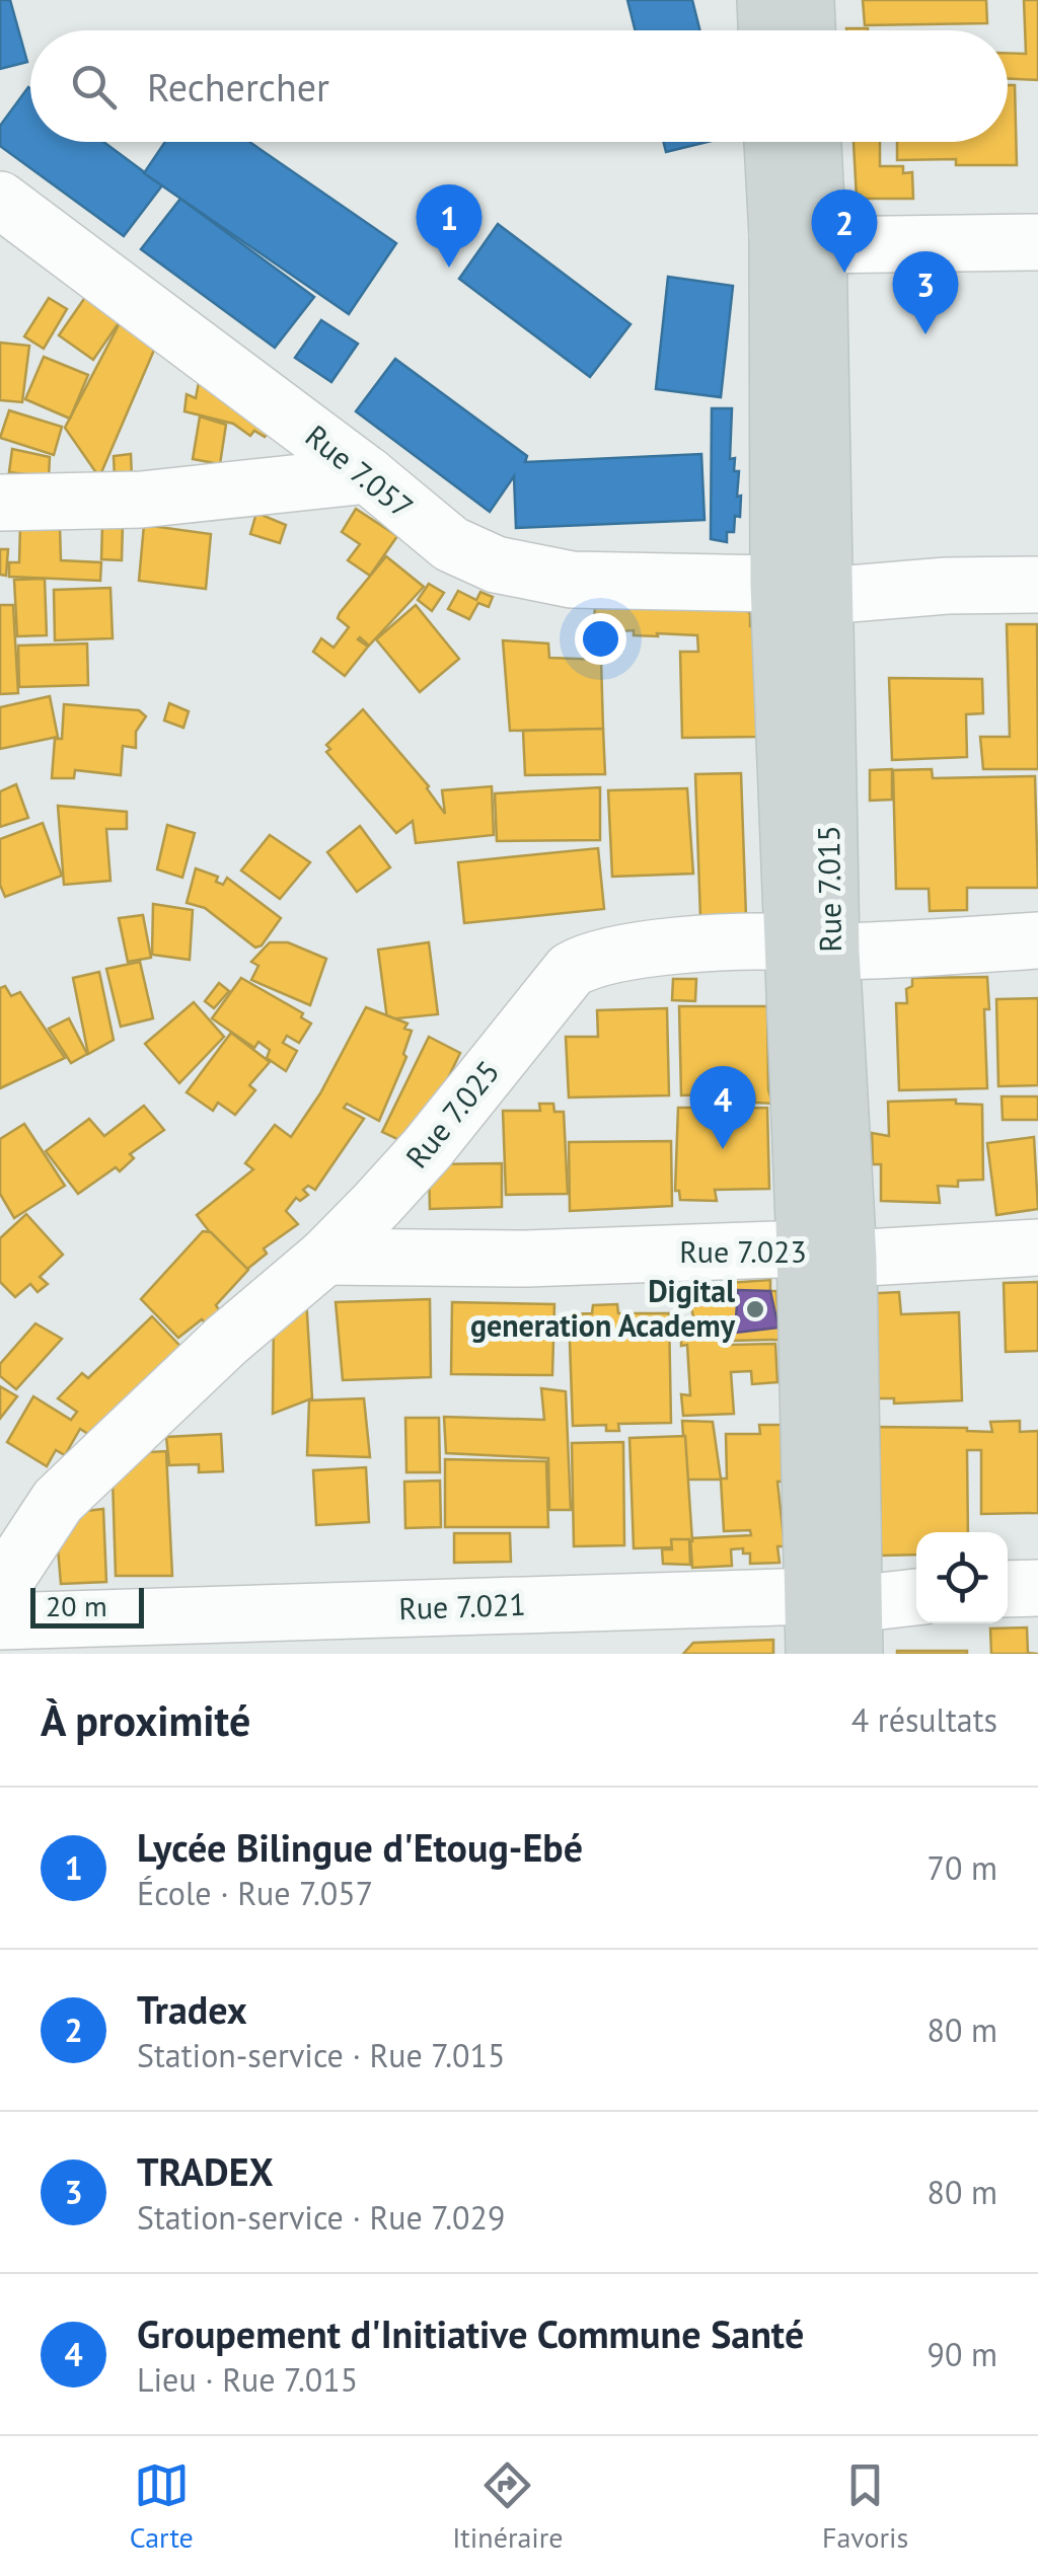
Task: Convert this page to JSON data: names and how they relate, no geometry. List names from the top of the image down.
{
  "streets": {
    "main road": ["Rue 7.015"],
    "street": [
      "Rue 7.057",
      "Rue 7.025",
      "Rue 7.023",
      "Rue 7.021"
    ]
  },
  "crossings": [
    ["Rue 7.057", "Rue 7.015"],
    ["Rue 7.015", "Rue 7.025"],
    ["Rue 7.015", "Rue 7.023"],
    ["Rue 7.015", "Rue 7.021"],
    ["Rue 7.025", "Rue 7.023"]
  ],
  "places": ["Digital generation Academy"],
  "scale_bar": "20 m",
  "page": {
    "search": "Rechercher",
    "pins": [
      "1",
      "2",
      "3",
      "4"
    ],
    "scale": "20 m",
    "heading": ["À proximité", "4 résultats"],
    "list": [
      {
        "mark": "1",
        "name": "Lycée Bilingue d'Etoug-Ebé",
        "note": "École · Rue 7.057",
        "value": "70 m"
      },
      {
        "mark": "2",
        "name": "Tradex",
        "note": "Station-service · Rue 7.015",
        "value": "80 m"
      },
      {
        "mark": "3",
        "name": "TRADEX",
        "note": "Station-service · Rue 7.029",
        "value": "80 m"
      },
      {
        "mark": "4",
        "name": "Groupement d'Initiative Commune Santé",
        "note": "Lieu · Rue 7.015",
        "value": "90 m"
      }
    ],
    "nav": ["Carte", "Itinéraire", "Favoris"]
  }
}
